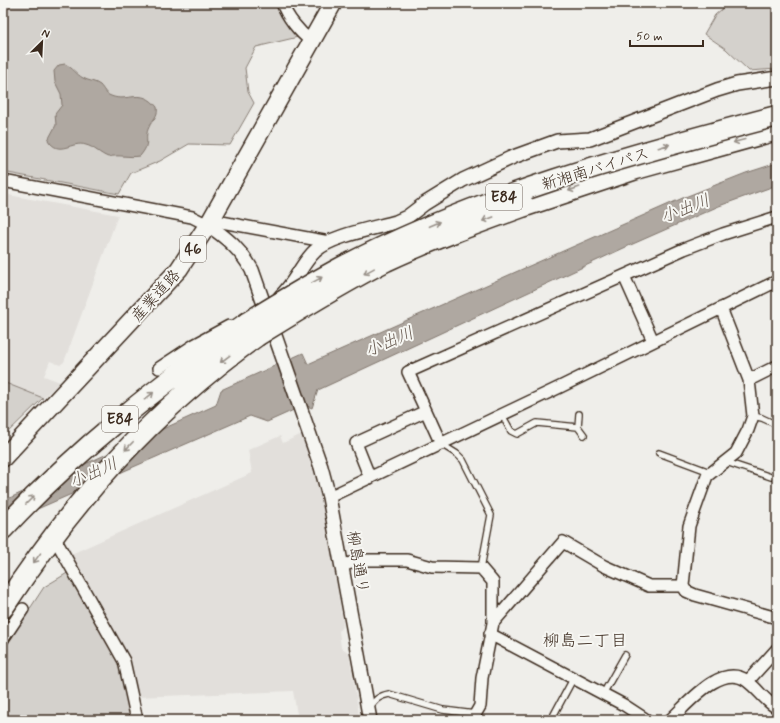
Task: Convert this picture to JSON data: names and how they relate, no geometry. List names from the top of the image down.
{
  "streets": {
    "highway": ["新湘南バイパス", "E84"],
    "main road": ["46", "産業道路"],
    "street": ["柳島通り"]
  },
  "crossings": [
    ["新湘南バイパス", "E84"]
  ],
  "districts": ["柳島二丁目"],
  "water": ["小出川"],
  "scale_bar": "50 m",
  "north": "top right"
}
